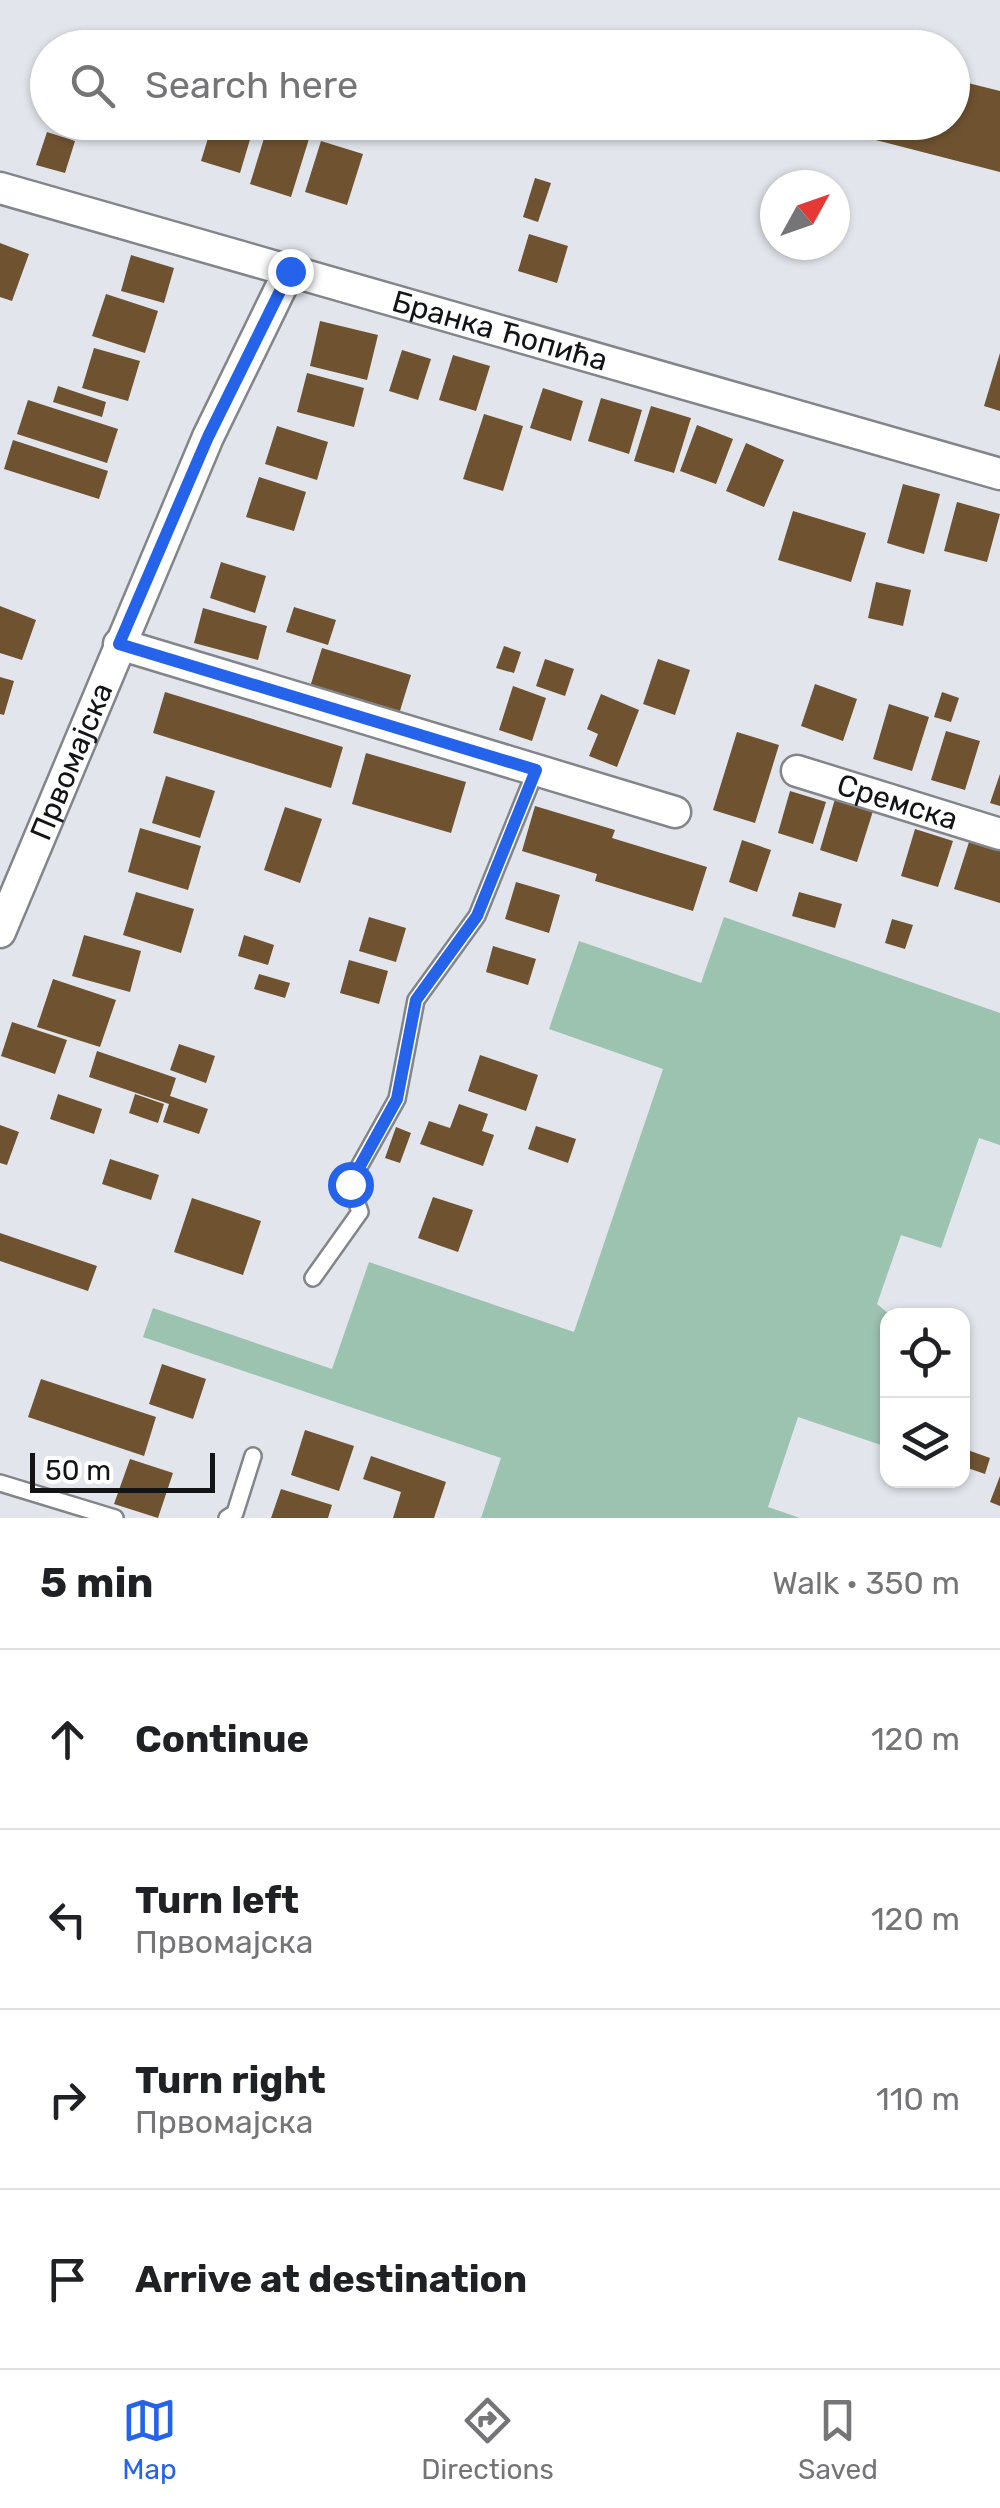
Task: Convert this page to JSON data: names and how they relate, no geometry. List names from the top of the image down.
{
  "streets": {
    "street": ["Бранка Ћопића", "Првомајска", "Сремска"]
  },
  "crossings": [
    ["Бранка Ћопића", "Првомајска"]
  ],
  "scale_bar": "50 m",
  "north": "top right",
  "page": {
    "search": "Search here",
    "scale": "50 m",
    "heading": ["5 min", "Walk · 350 m"],
    "list": [
      ["Continue", "120 m"],
      ["Turn left", "Првомајска", "120 m"],
      ["Turn right", "Првомајска", "110 m"],
      "Arrive at destination"
    ],
    "nav": ["Map", "Directions", "Saved"]
  }
}
